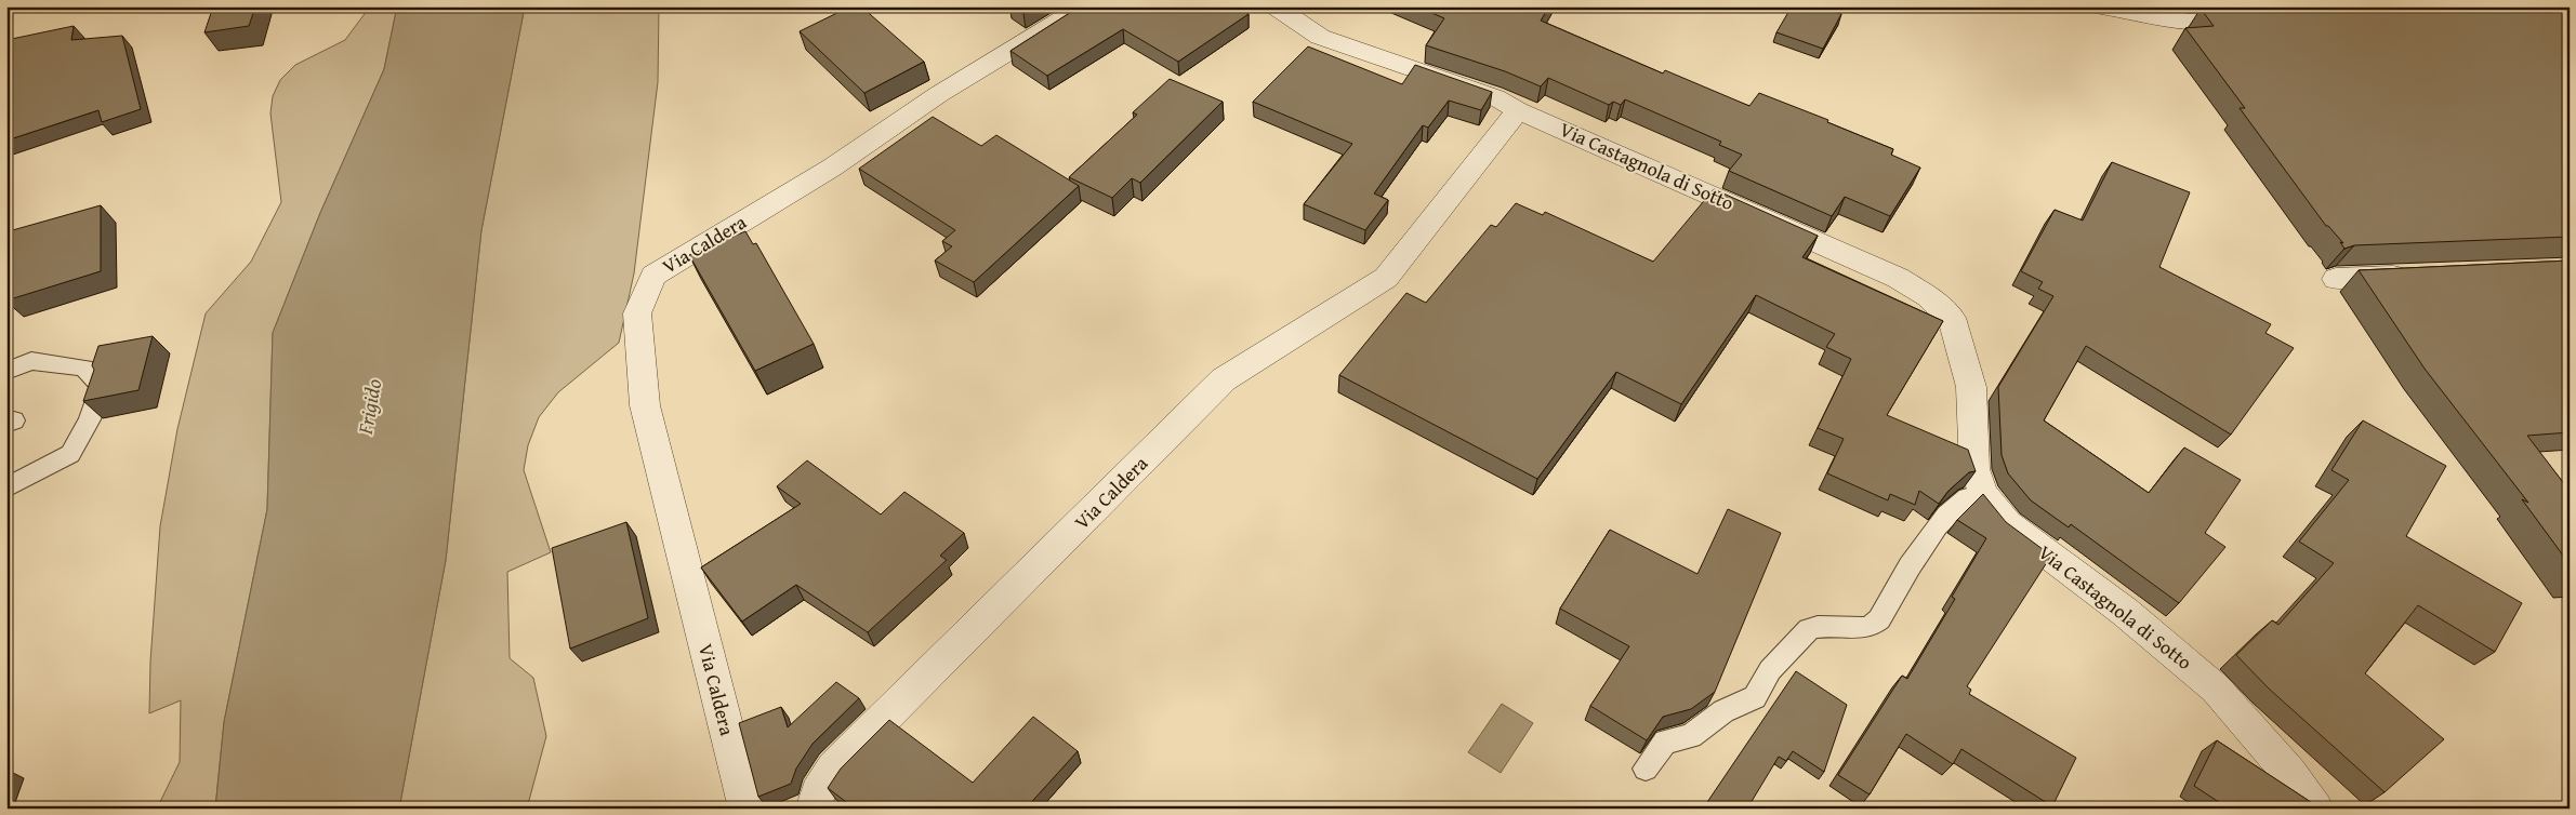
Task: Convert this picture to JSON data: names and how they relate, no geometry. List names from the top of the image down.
{
  "streets": {
    "street": ["Via Castagnola di Sotto", "Via Caldera"]
  },
  "crossings": [
    ["Via Castagnola di Sotto", "Via Caldera"]
  ],
  "water": ["Frigido"]
}
